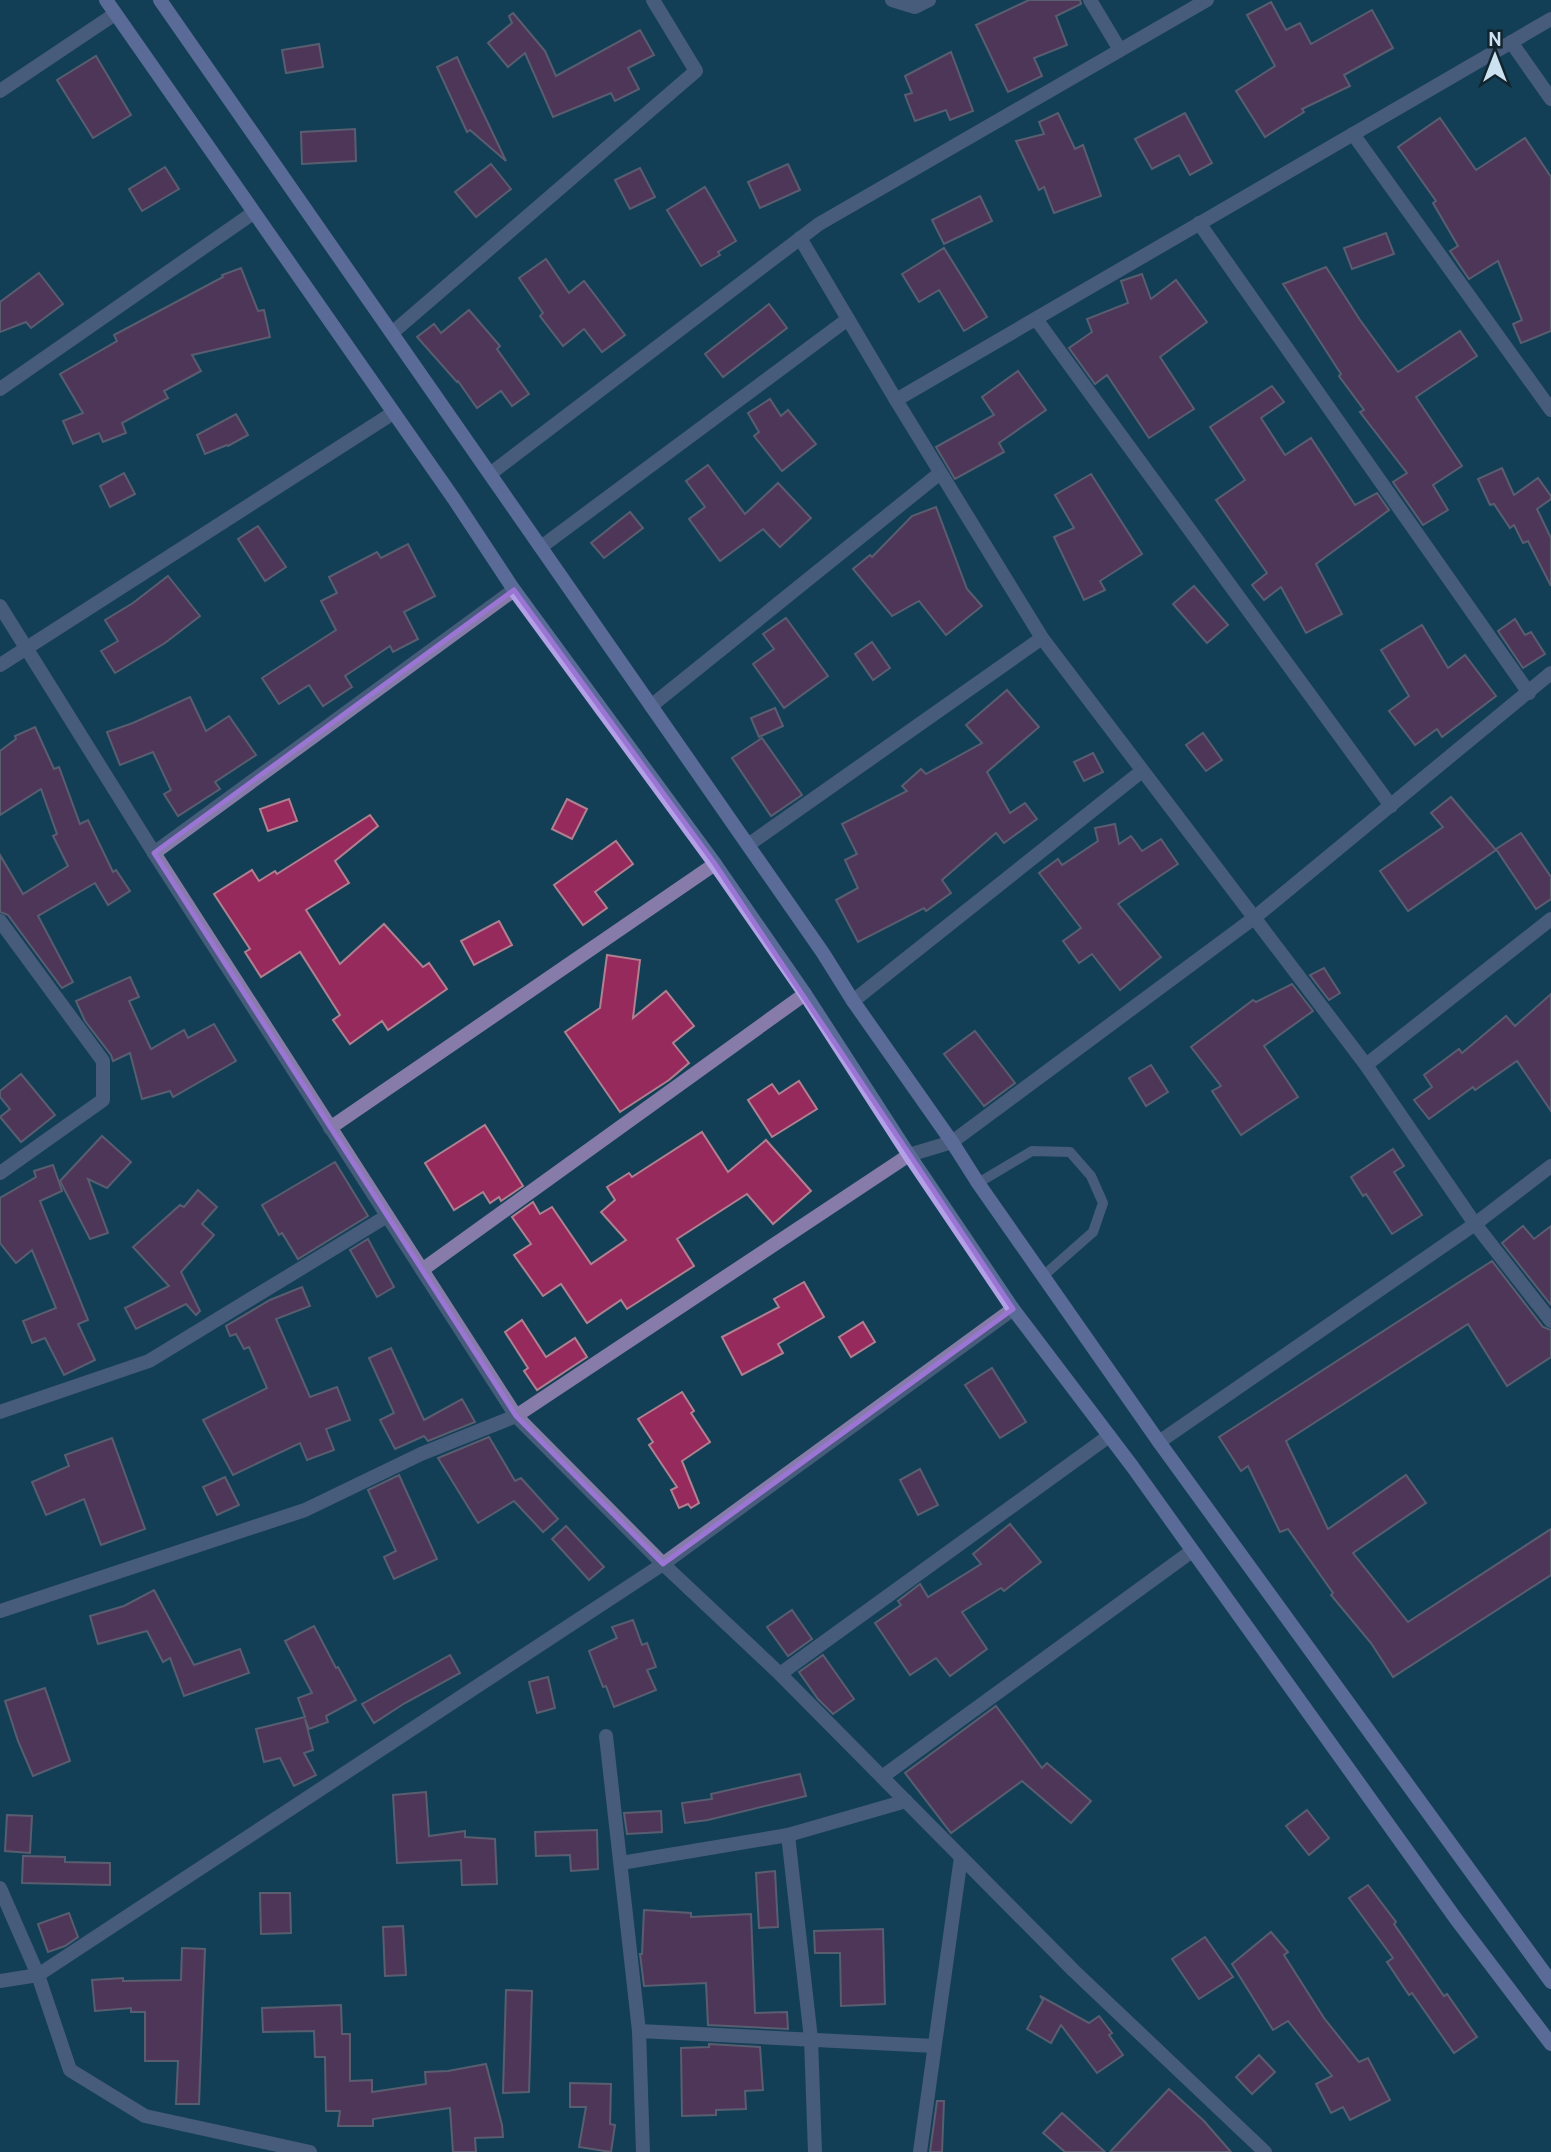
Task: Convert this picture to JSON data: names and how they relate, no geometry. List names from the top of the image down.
{
  "north": "top"
}
